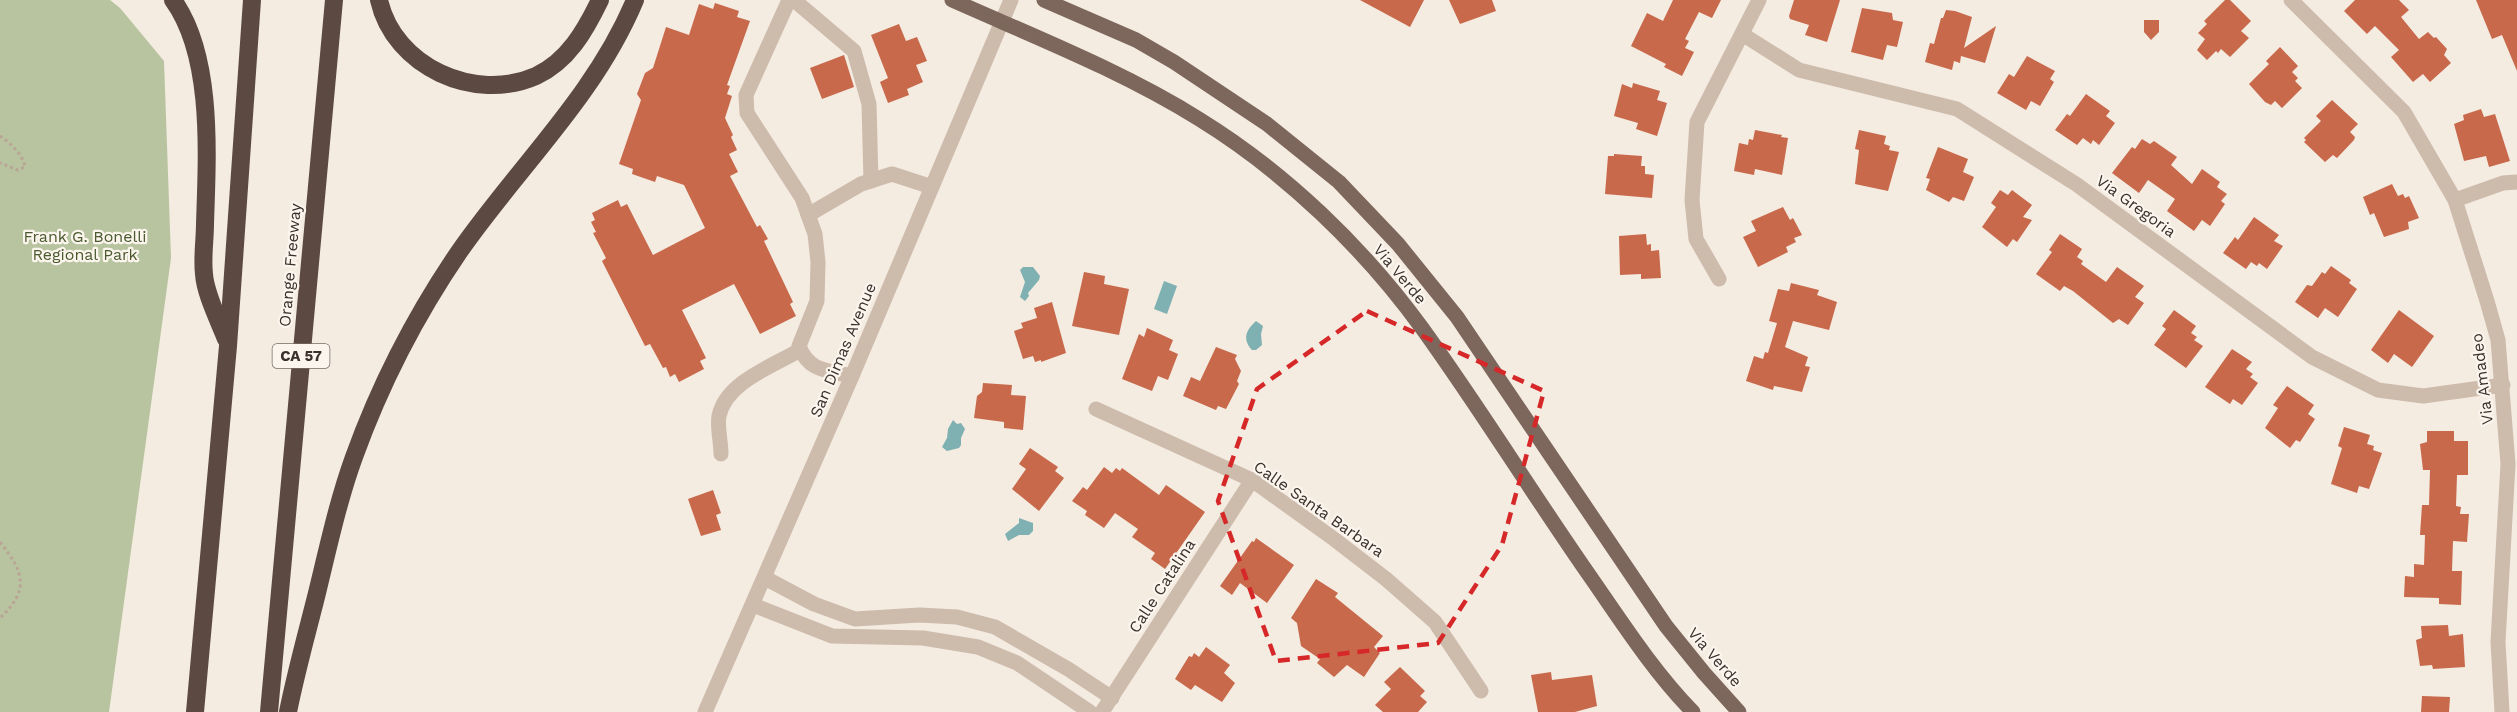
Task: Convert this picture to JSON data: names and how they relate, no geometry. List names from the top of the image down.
{
  "streets": {
    "highway": ["Orange Freeway", "CA 57"],
    "main road": ["Via Verde"],
    "street": [
      "Via Gregoria",
      "San Dimas Avenue",
      "Via Amadeo",
      "Calle Santa Barbara",
      "Calle Catalina"
    ]
  },
  "crossings": [
    ["Via Gregoria", "Via Amadeo"],
    ["Via Verde", "San Dimas Avenue"],
    ["Calle Santa Barbara", "Calle Catalina"]
  ],
  "parks": ["Frank G. Bonelli Regional Park"]
}
